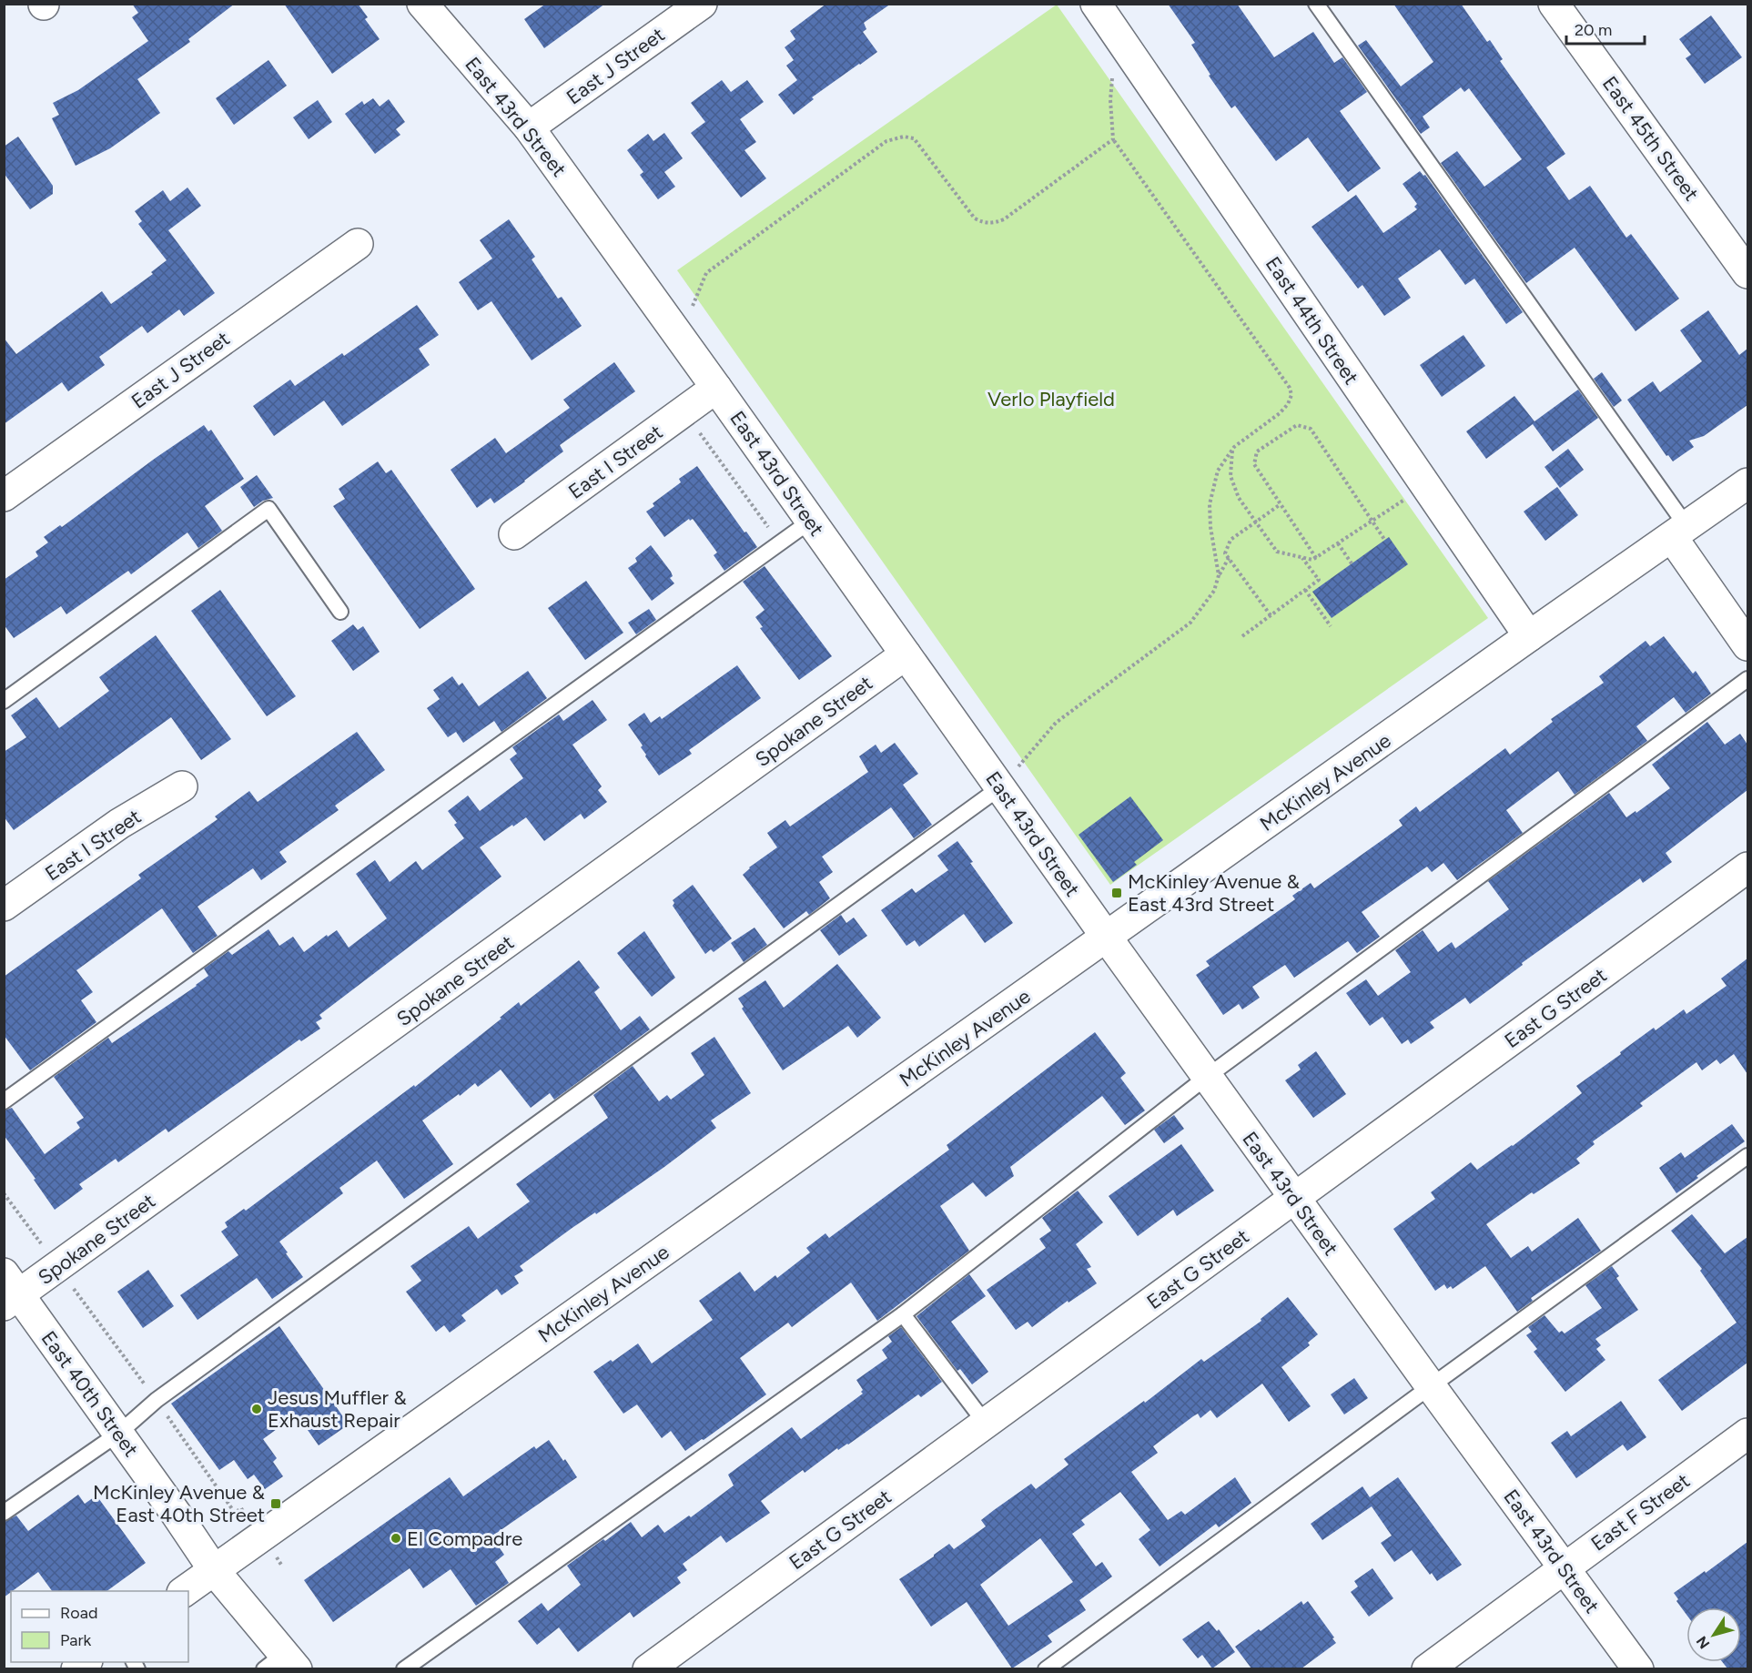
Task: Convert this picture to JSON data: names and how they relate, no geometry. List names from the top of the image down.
{
  "streets": {
    "street": [
      "East J Street",
      "East 43rd Street",
      "East 45th Street",
      "East 44th Street",
      "East I Street",
      "Spokane Street",
      "McKinley Avenue",
      "East G Street",
      "East 40th Street",
      "East F Street"
    ]
  },
  "crossings": [
    ["East J Street", "East 43rd Street"],
    ["East 43rd Street", "East I Street"],
    ["East 43rd Street", "Spokane Street"],
    ["East 43rd Street", "McKinley Avenue"],
    ["East 43rd Street", "East G Street"],
    ["East 43rd Street", "East F Street"],
    ["East 44th Street", "McKinley Avenue"],
    ["Spokane Street", "East 40th Street"],
    ["McKinley Avenue", "East 40th Street"]
  ],
  "parks": ["Verlo Playfield"],
  "places": {
    "transit": ["McKinley Avenue & East 43rd Street", "McKinley Avenue & East 40th Street"],
    "other": ["Jesus Muffler & Exhaust Repair", "El Compadre"]
  },
  "legend": ["Road", "Park"],
  "scale_bar": "20 m",
  "north": "bottom left"
}
